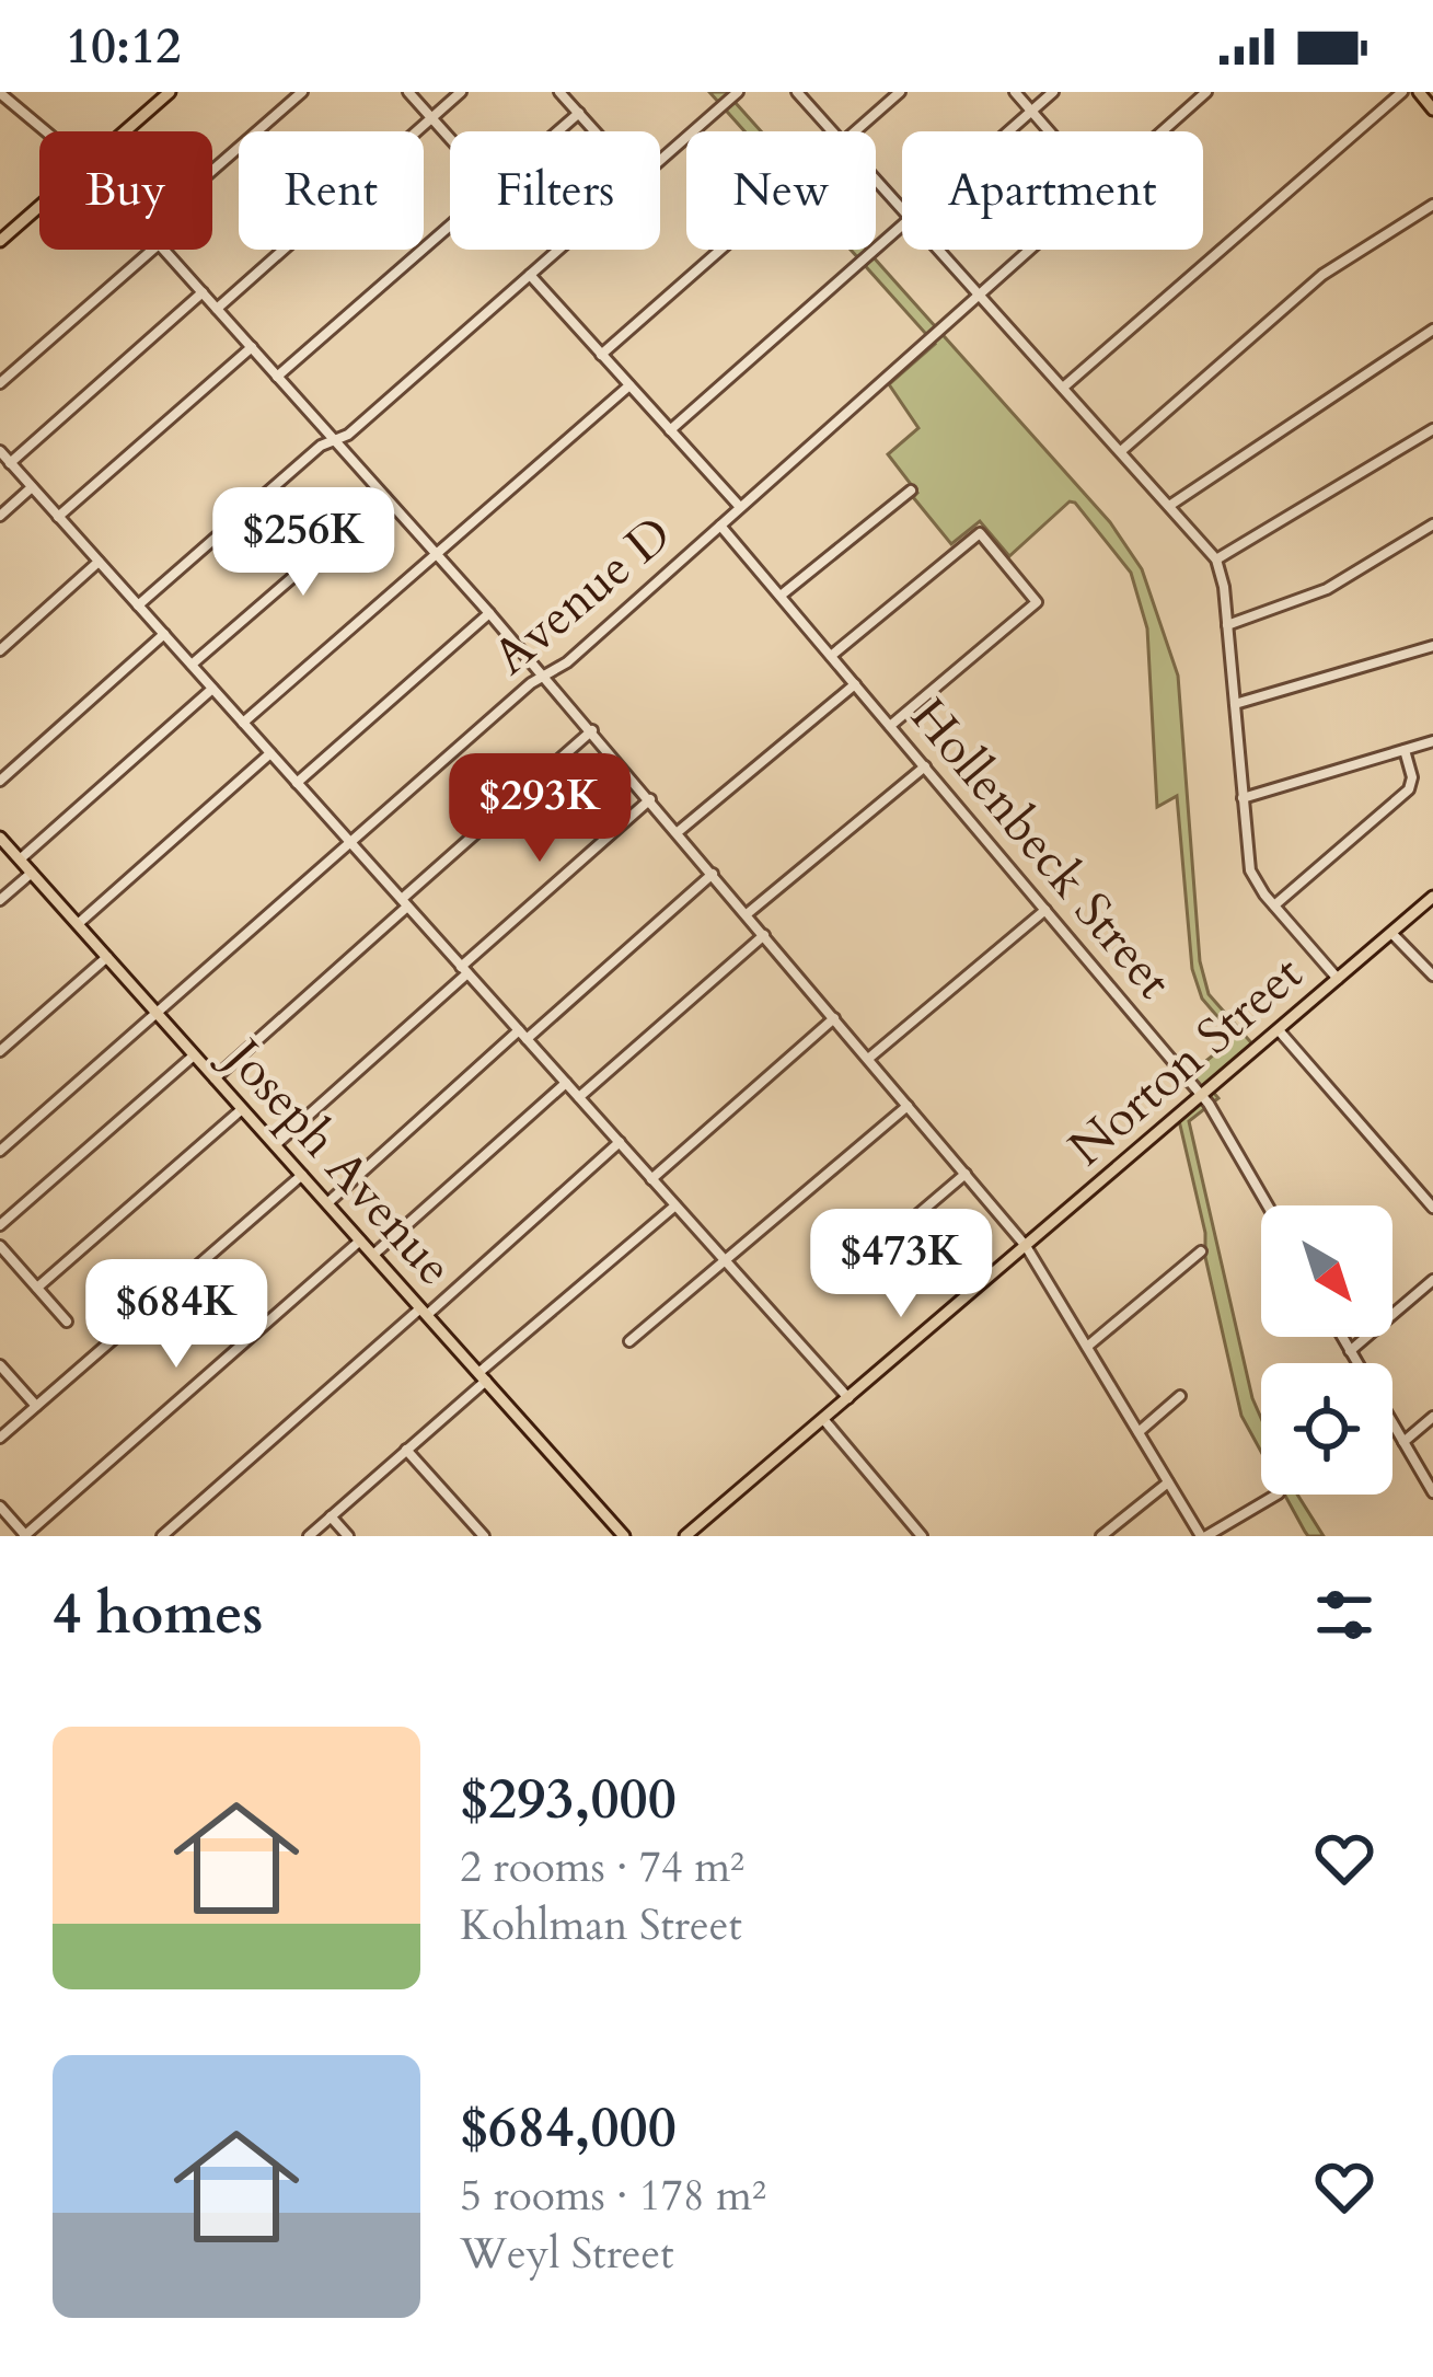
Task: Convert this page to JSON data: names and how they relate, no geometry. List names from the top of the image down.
{
  "streets": {
    "main road": ["Norton Street", "Joseph Avenue"],
    "street": ["Avenue D", "Hollenbeck Street"]
  },
  "crossings": [
    ["Avenue D", "Hollenbeck Street"],
    ["Avenue D", "Joseph Avenue"],
    ["Hollenbeck Street", "Norton Street"]
  ],
  "north": "bottom right",
  "page": {
    "status": "10:12",
    "chip": [
      "Buy",
      "Rent",
      "Filters",
      "New",
      "Apartment"
    ],
    "price": [
      "$256K",
      "$293K",
      "$473K",
      "$684K"
    ],
    "heading": "4 homes",
    "list": [
      {
        "name": "$293,000",
        "note": "2 rooms · 74 m² · Kohlman Street"
      },
      {
        "name": "$684,000",
        "note": "5 rooms · 178 m² · Weyl Street"
      }
    ]
  }
}
